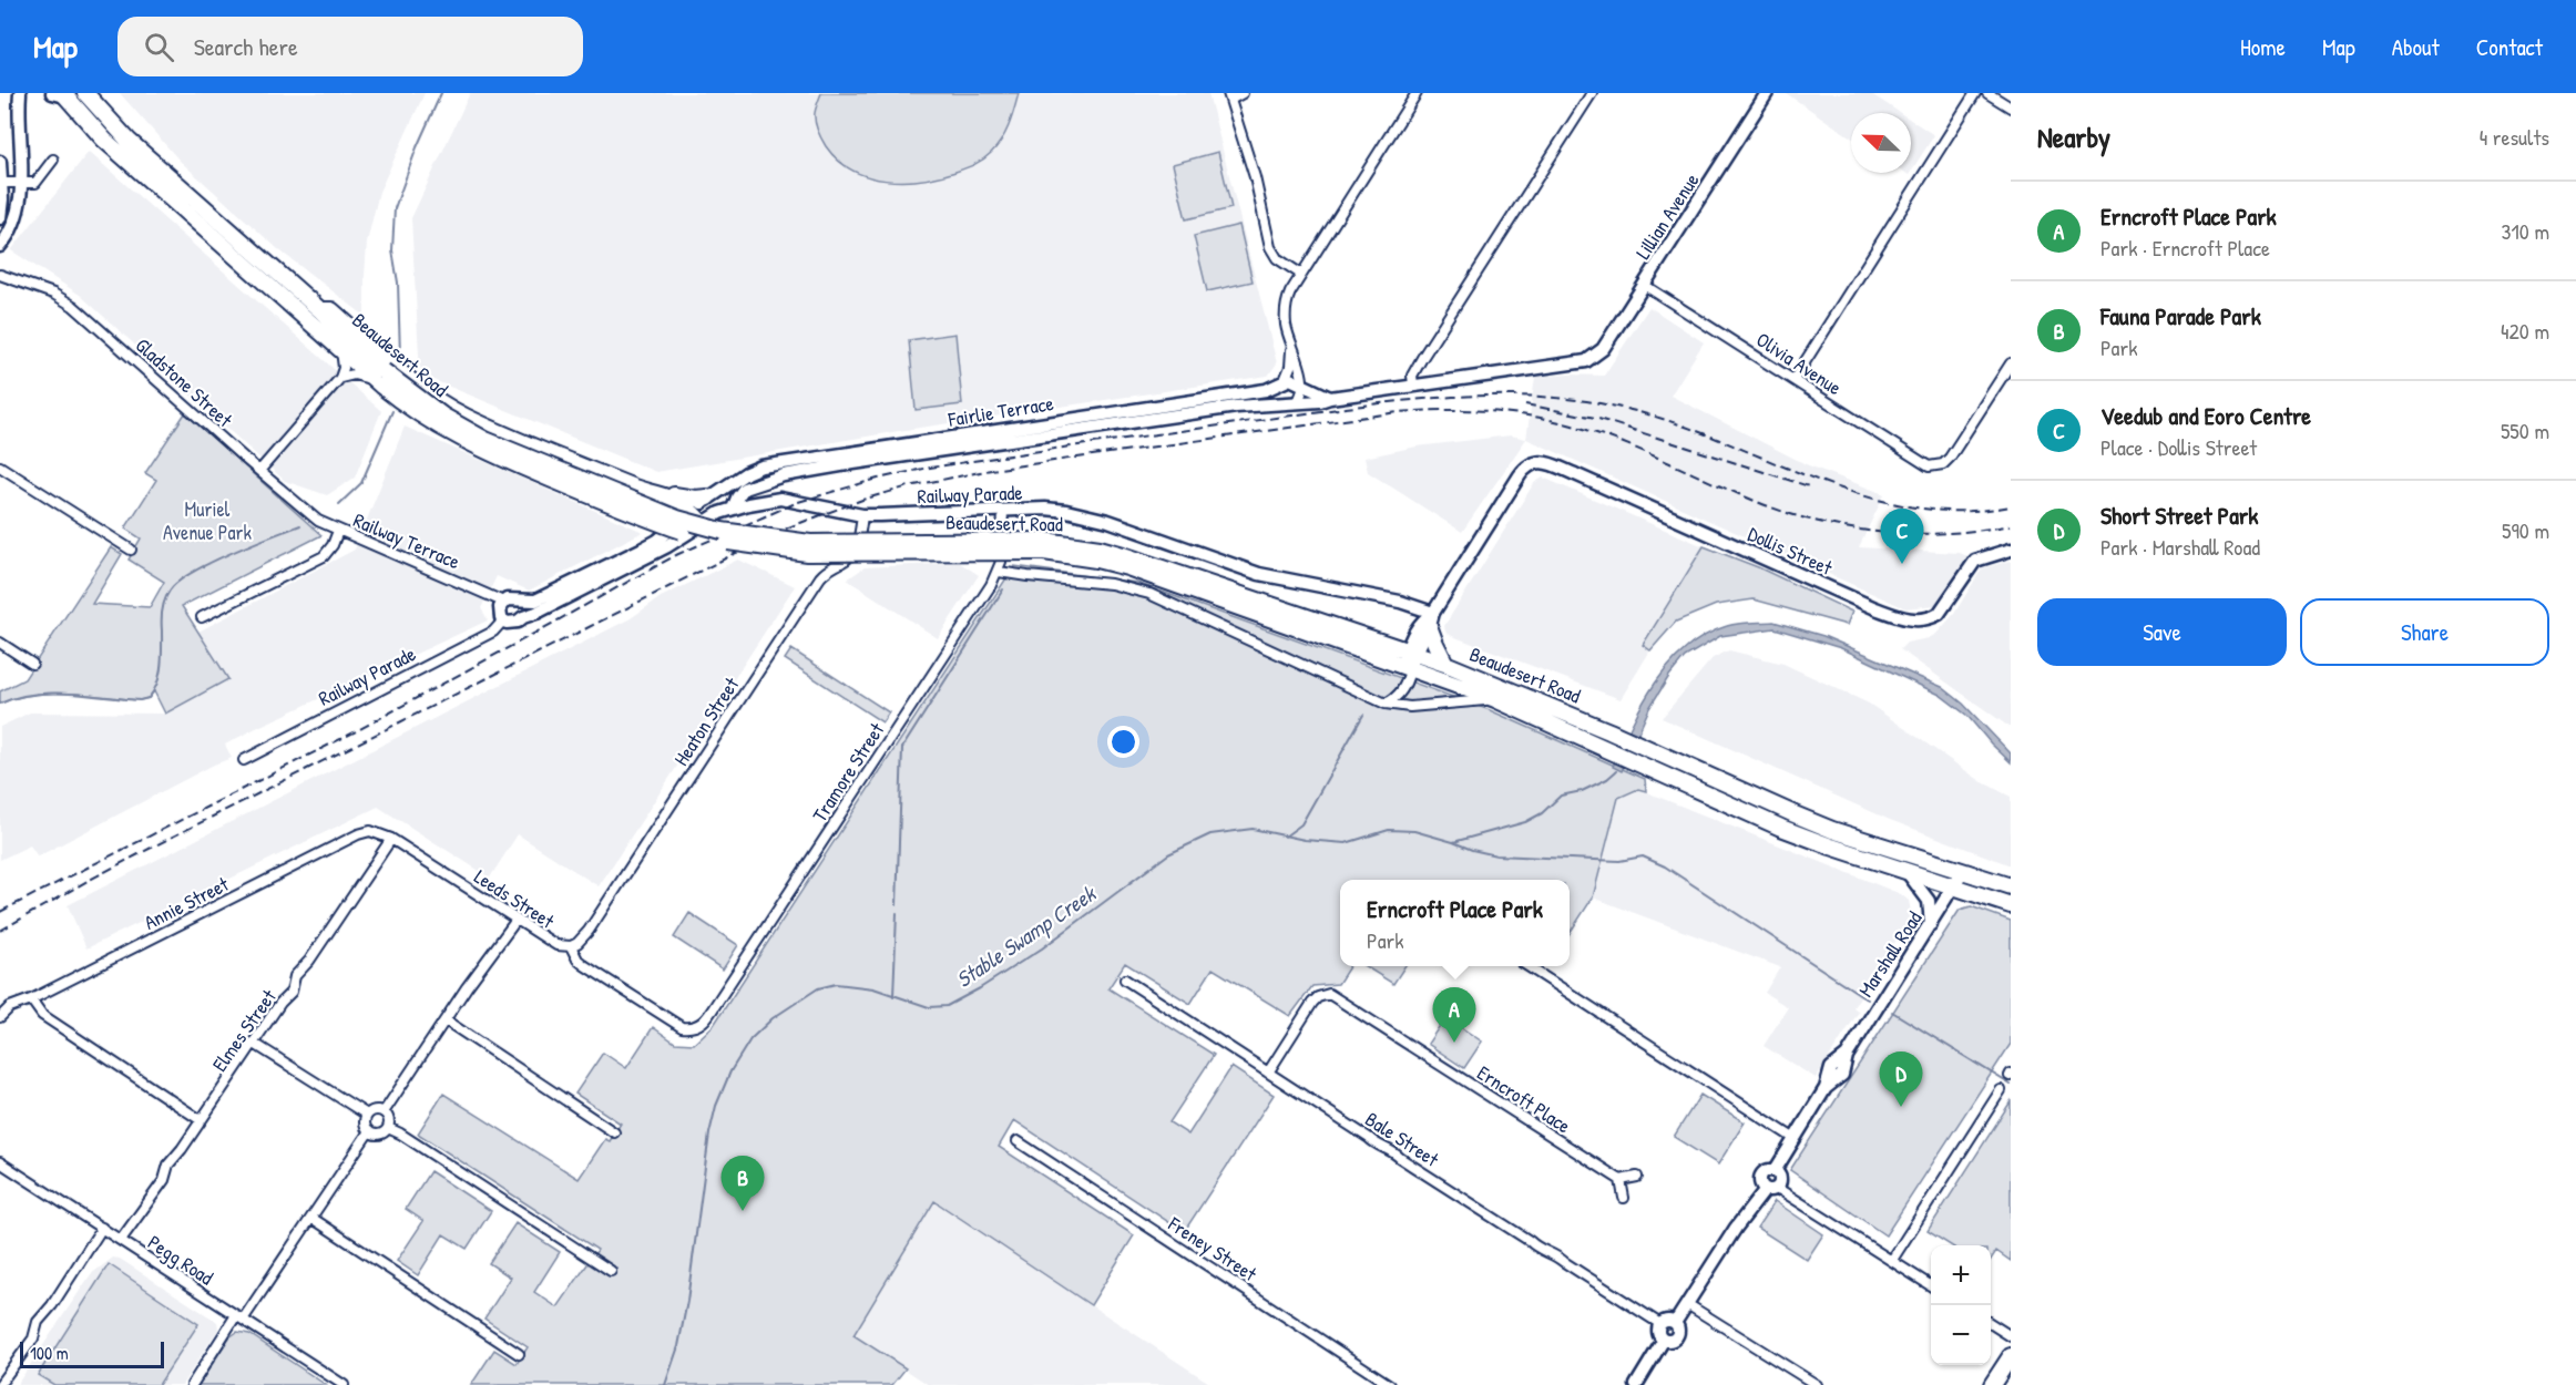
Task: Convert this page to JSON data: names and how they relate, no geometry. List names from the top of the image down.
{
  "streets": {
    "highway": ["Beaudesert Road"],
    "street": [
      "Lillian Avenue",
      "Olivia Avenue",
      "Gladstone Street",
      "Fairlie Terrace",
      "Railway Parade",
      "Railway Terrace",
      "Dollis Street",
      "Heaton Street",
      "Tramore Street",
      "Leeds Street",
      "Annie Street",
      "Marshall Road",
      "Elmes Street",
      "Erncroft Place",
      "Bale Street",
      "Freney Street",
      "Pegg Road"
    ]
  },
  "crossings": [
    ["Lillian Avenue", "Olivia Avenue"],
    ["Lillian Avenue", "Fairlie Terrace"],
    ["Beaudesert Road", "Tramore Street"],
    ["Beaudesert Road", "Marshall Road"],
    ["Gladstone Street", "Railway Terrace"],
    ["Railway Parade", "Railway Terrace"],
    ["Railway Parade", "Dollis Street"],
    ["Railway Parade", "Heaton Street"],
    ["Railway Parade", "Tramore Street"],
    ["Heaton Street", "Leeds Street"],
    ["Tramore Street", "Leeds Street"],
    ["Leeds Street", "Annie Street"],
    ["Leeds Street", "Elmes Street"],
    ["Annie Street", "Elmes Street"],
    ["Elmes Street", "Pegg Road"],
    ["Erncroft Place", "Bale Street"]
  ],
  "water": ["Stable Swamp Creek"],
  "parks": ["Muriel Avenue Park"],
  "scale_bar": "100 m",
  "north": "top left",
  "page": {
    "header": "Map",
    "search": "Search here",
    "nav": [
      "Home",
      "Map",
      "About",
      "Contact"
    ],
    "heading": ["Nearby", "4 results"],
    "list": [
      {
        "mark": "A",
        "name": "Erncroft Place Park",
        "note": "Park · Erncroft Place",
        "value": "310 m"
      },
      {
        "mark": "B",
        "name": "Fauna Parade Park",
        "note": "Park",
        "value": "420 m"
      },
      {
        "mark": "C",
        "name": "Veedub and Eoro Centre",
        "note": "Place · Dollis Street",
        "value": "550 m"
      },
      {
        "mark": "D",
        "name": "Short Street Park",
        "note": "Park · Marshall Road",
        "value": "590 m"
      }
    ],
    "pins": [
      "C",
      "A",
      "D",
      "B"
    ],
    "buttons": ["Save", "Share"],
    "popup": ["Erncroft Place Park", "Park"],
    "map_buttons": ["+", "−"],
    "scale": "100 m"
  }
}
